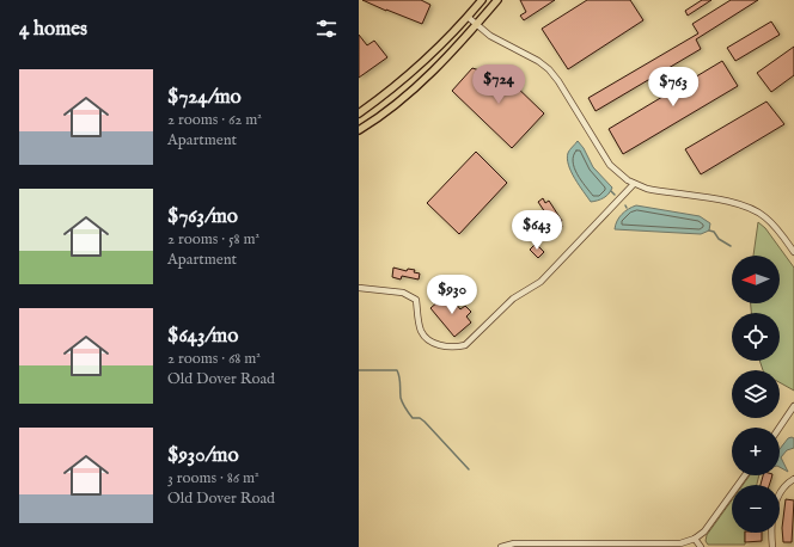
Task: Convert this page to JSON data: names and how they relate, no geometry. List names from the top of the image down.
{
  "north": "left",
  "page": {
    "heading": "4 homes",
    "list": [
      {
        "name": "$724/mo",
        "note": "2 rooms · 62 m² · Apartment"
      },
      {
        "name": "$763/mo",
        "note": "2 rooms · 58 m² · Apartment"
      },
      {
        "name": "$643/mo",
        "note": "2 rooms · 68 m² · Old Dover Road"
      },
      {
        "name": "$930/mo",
        "note": "3 rooms · 86 m² · Old Dover Road"
      }
    ],
    "price": [
      "$724",
      "$763",
      "$643",
      "$930"
    ],
    "map_buttons": ["+", "−"]
  }
}
